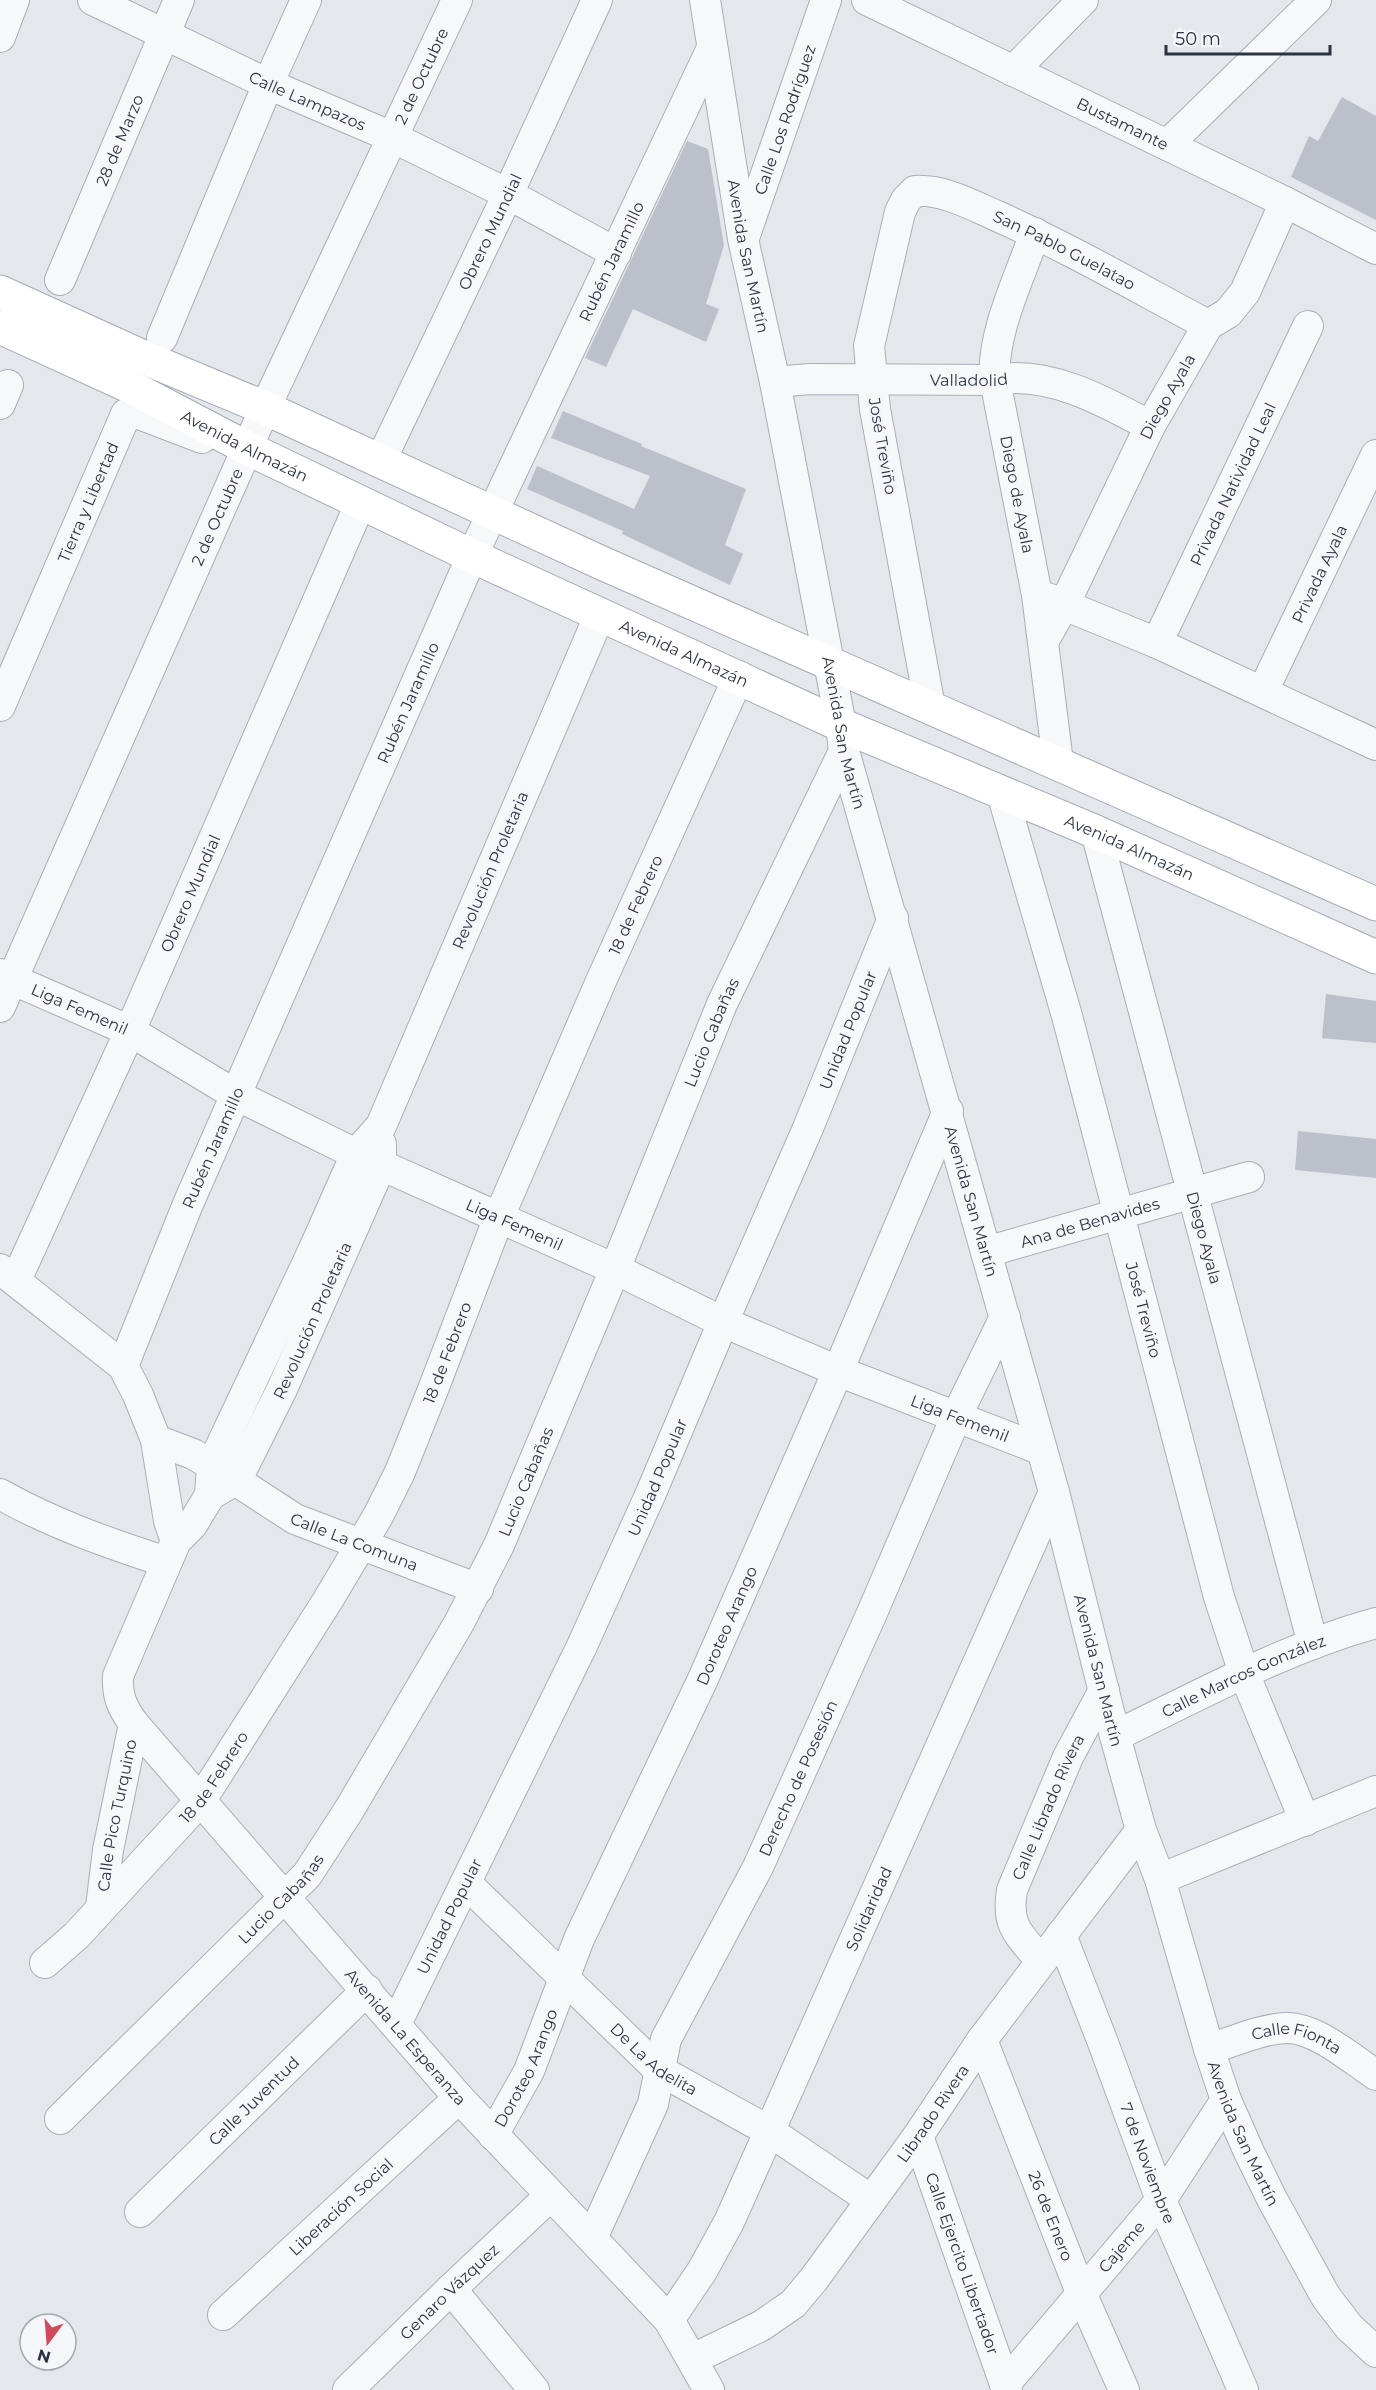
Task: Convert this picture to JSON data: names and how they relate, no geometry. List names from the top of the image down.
{
  "streets": {
    "main road": ["Avenida Almazán"],
    "street": [
      "2 de Octubre",
      "Calle Lampazos",
      "Calle Los Rodríguez",
      "Bustamante",
      "28 de Marzo",
      "Obrero Mundial",
      "San Pablo Guelatao",
      "Avenida San Martín",
      "Rubén Jaramillo",
      "Valladolid",
      "Diego Ayala",
      "José Treviño",
      "Privada Natividad Leal",
      "Diego de Ayala",
      "Tierra y Libertad",
      "Privada Ayala",
      "Revolución Proletaria",
      "18 de Febrero",
      "Liga Femenil",
      "Unidad Popular",
      "Lucio Cabañas",
      "Ana de Benavides",
      "Calle La Comuna",
      "Doroteo Arango",
      "Calle Marcos González",
      "Derecho de Posesión",
      "Calle Librado Rivera",
      "Calle Pico Turquino",
      "Solidaridad",
      "Avenida La Esperanza",
      "Calle Fionta",
      "De La Adelita",
      "Calle Juventud",
      "Librado Rivera",
      "7 de Noviembre",
      "Liberación Social",
      "26 de Enero",
      "Cajeme",
      "Calle Ejercito Libertador",
      "Genaro Vázquez"
    ]
  },
  "crossings": [
    ["2 de Octubre", "Calle Lampazos"],
    ["2 de Octubre", "Avenida Almazán"],
    ["2 de Octubre", "Tierra y Libertad"],
    ["2 de Octubre", "Liga Femenil"],
    ["Calle Lampazos", "28 de Marzo"],
    ["Calle Lampazos", "Obrero Mundial"],
    ["Calle Lampazos", "Rubén Jaramillo"],
    ["Calle Los Rodríguez", "Avenida San Martín"],
    ["Bustamante", "Diego Ayala"],
    ["Obrero Mundial", "Avenida Almazán"],
    ["Obrero Mundial", "Liga Femenil"],
    ["San Pablo Guelatao", "Diego Ayala"],
    ["San Pablo Guelatao", "José Treviño"],
    ["San Pablo Guelatao", "Diego de Ayala"],
    ["Avenida San Martín", "Rubén Jaramillo"],
    ["Avenida San Martín", "Valladolid"],
    ["Avenida San Martín", "Avenida Almazán"],
    ["Avenida San Martín", "Liga Femenil"],
    ["Avenida San Martín", "Unidad Popular"],
    ["Avenida San Martín", "Lucio Cabañas"],
    ["Avenida San Martín", "Ana de Benavides"],
    ["Avenida San Martín", "Doroteo Arango"],
    ["Avenida San Martín", "Calle Marcos González"],
    ["Avenida San Martín", "Derecho de Posesión"],
    ["Avenida San Martín", "Calle Librado Rivera"],
    ["Avenida San Martín", "Solidaridad"],
    ["Avenida San Martín", "Calle Fionta"],
    ["Avenida San Martín", "Librado Rivera"],
    ["Avenida San Martín", "Cajeme"],
    ["Rubén Jaramillo", "Avenida Almazán"],
    ["Rubén Jaramillo", "Liga Femenil"],
    ["Valladolid", "Diego Ayala"],
    ["Valladolid", "José Treviño"],
    ["Valladolid", "Diego de Ayala"],
    ["Diego Ayala", "Avenida Almazán"],
    ["Diego Ayala", "Diego de Ayala"],
    ["Diego Ayala", "Ana de Benavides"],
    ["Diego Ayala", "Calle Marcos González"],
    ["Avenida Almazán", "José Treviño"],
    ["Avenida Almazán", "Tierra y Libertad"],
    ["Avenida Almazán", "Revolución Proletaria"],
    ["Avenida Almazán", "18 de Febrero"],
    ["Avenida Almazán", "Lucio Cabañas"],
    ["José Treviño", "Ana de Benavides"],
    ["José Treviño", "Calle Marcos González"],
    ["Revolución Proletaria", "Liga Femenil"],
    ["Revolución Proletaria", "Calle La Comuna"],
    ["18 de Febrero", "Liga Femenil"],
    ["18 de Febrero", "Calle La Comuna"],
    ["18 de Febrero", "Calle Pico Turquino"],
    ["18 de Febrero", "Avenida La Esperanza"],
    ["Liga Femenil", "Unidad Popular"],
    ["Liga Femenil", "Lucio Cabañas"],
    ["Liga Femenil", "Doroteo Arango"],
    ["Liga Femenil", "Derecho de Posesión"],
    ["Unidad Popular", "Avenida La Esperanza"],
    ["Unidad Popular", "De La Adelita"],
    ["Lucio Cabañas", "Calle La Comuna"],
    ["Lucio Cabañas", "Avenida La Esperanza"],
    ["Doroteo Arango", "Avenida La Esperanza"],
    ["Doroteo Arango", "De La Adelita"],
    ["Derecho de Posesión", "Avenida La Esperanza"],
    ["Derecho de Posesión", "De La Adelita"],
    ["Calle Librado Rivera", "Librado Rivera"],
    ["Calle Pico Turquino", "Avenida La Esperanza"],
    ["Solidaridad", "Avenida La Esperanza"],
    ["Solidaridad", "De La Adelita"],
    ["Avenida La Esperanza", "Calle Juventud"],
    ["Avenida La Esperanza", "Librado Rivera"],
    ["Avenida La Esperanza", "Liberación Social"],
    ["Avenida La Esperanza", "Genaro Vázquez"],
    ["De La Adelita", "Librado Rivera"],
    ["Librado Rivera", "7 de Noviembre"],
    ["Librado Rivera", "26 de Enero"],
    ["Librado Rivera", "Calle Ejercito Libertador"],
    ["7 de Noviembre", "Cajeme"],
    ["26 de Enero", "Cajeme"],
    ["Cajeme", "Calle Ejercito Libertador"]
  ],
  "scale_bar": "50 m",
  "north": "bottom"
}
